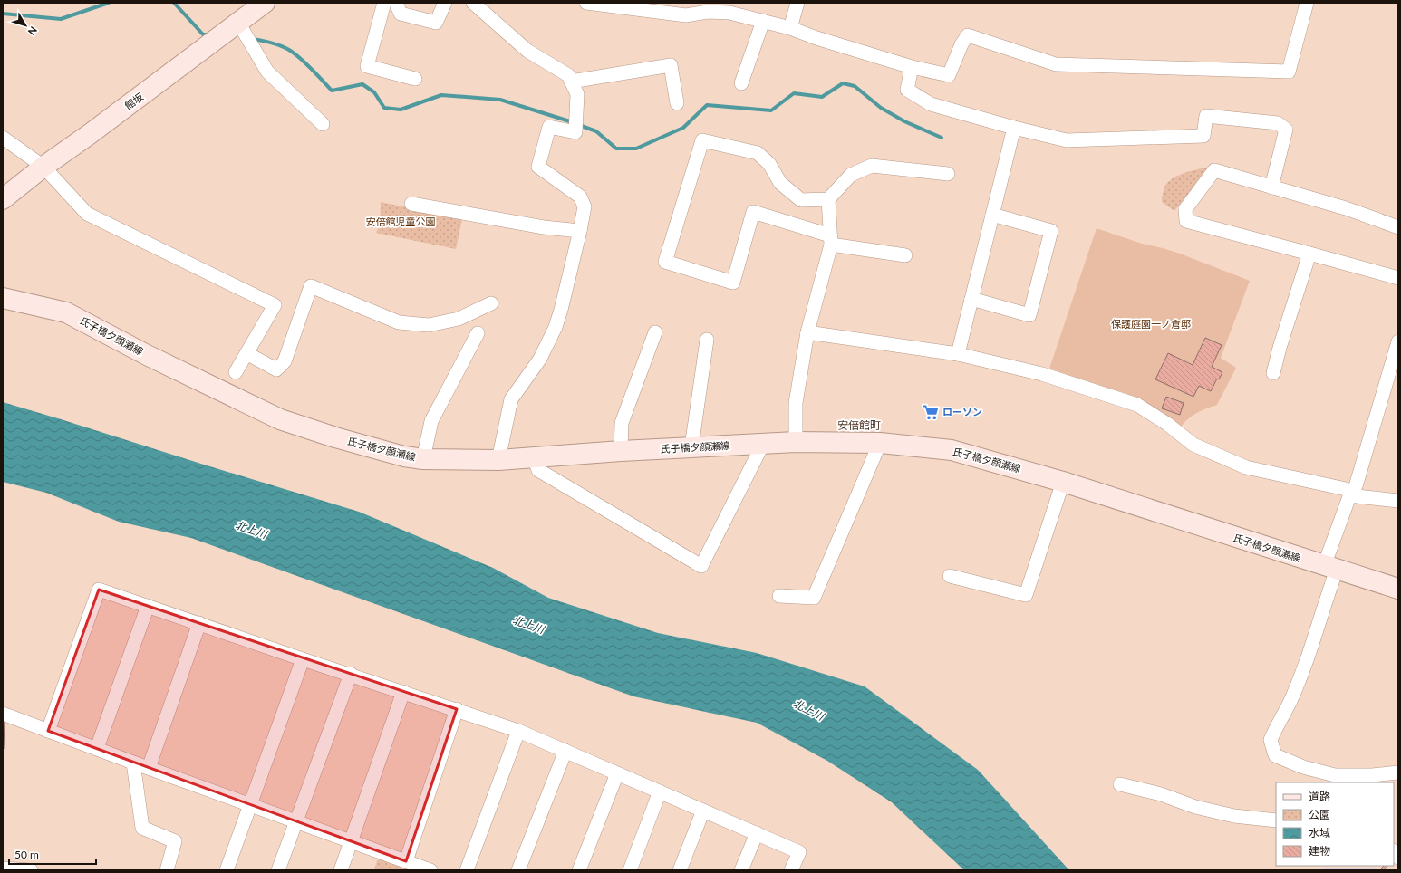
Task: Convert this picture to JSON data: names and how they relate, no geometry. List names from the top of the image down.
{
  "streets": {
    "main road": ["館坂", "氏子橋夕顔瀬線"]
  },
  "districts": ["安倍館町"],
  "water": ["北上川"],
  "parks": ["安倍館児童公園", "保護庭園一ノ倉邸"],
  "places": {
    "supermarket": ["ローソン"]
  },
  "legend": [
    "道路",
    "公園",
    "水域",
    "建物"
  ],
  "scale_bar": "50 m",
  "north": "bottom right"
}
